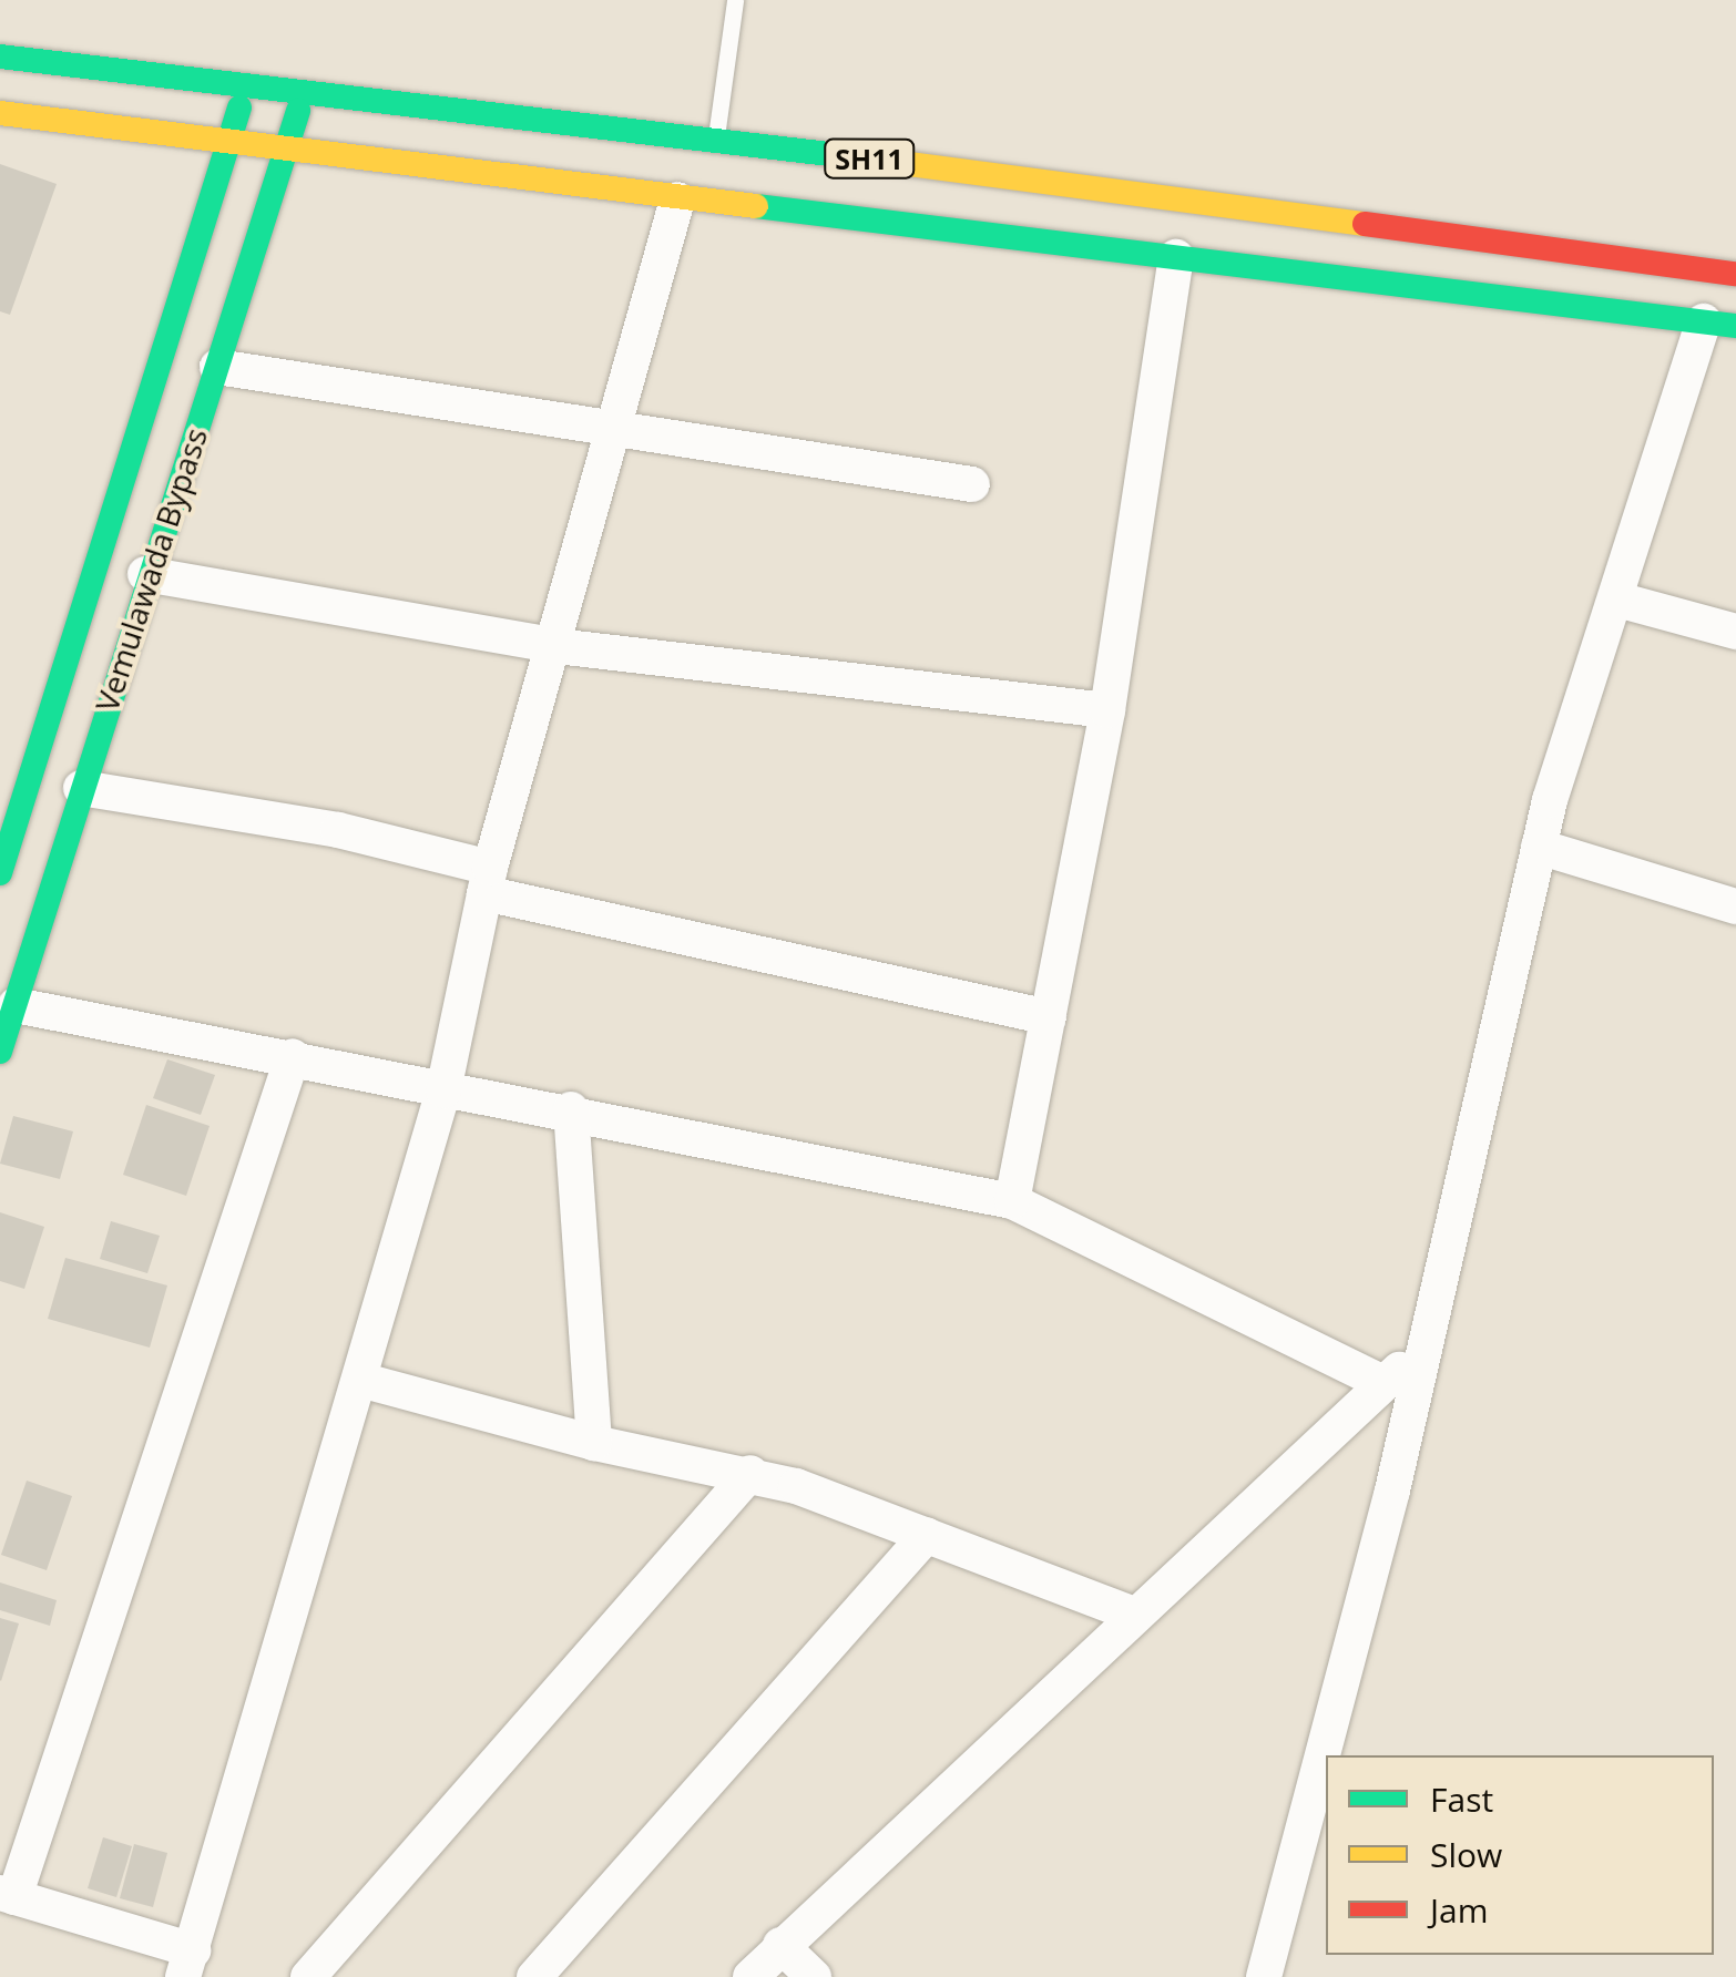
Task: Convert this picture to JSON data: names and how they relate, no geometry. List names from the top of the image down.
{
  "streets": {
    "main road": ["SH11", "Vemulawada Bypass"]
  },
  "crossings": [
    ["SH11", "Vemulawada Bypass"]
  ],
  "legend": ["Fast", "Slow", "Jam"]
}
